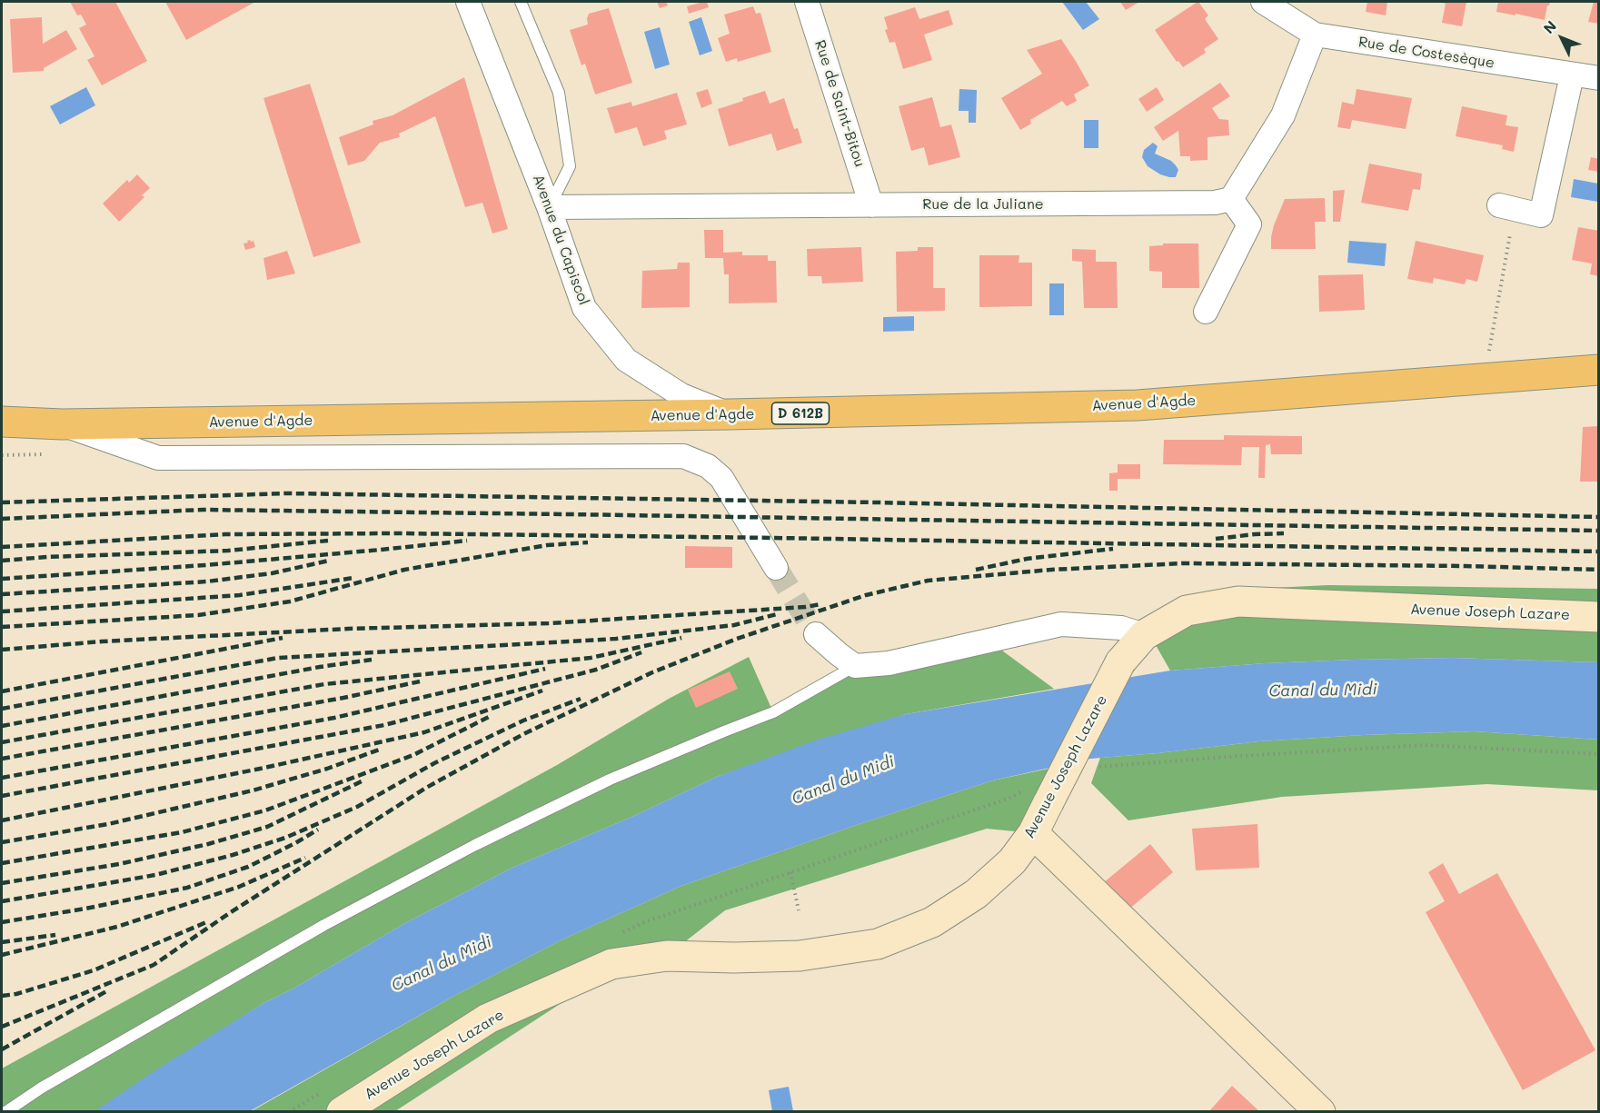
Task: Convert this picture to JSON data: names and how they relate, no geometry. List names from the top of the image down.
{
  "streets": {
    "main road": ["Avenue d'Agde", "D 612B", "Avenue Joseph Lazare"],
    "street": [
      "Rue de Costesèque",
      "Rue de Saint-Bitou",
      "Rue de la Juliane",
      "Avenue du Capiscol"
    ]
  },
  "crossings": [
    ["Rue de Saint-Bitou", "Rue de la Juliane"],
    ["Rue de la Juliane", "Avenue du Capiscol"],
    ["Avenue du Capiscol", "Avenue d'Agde"]
  ],
  "water": ["Canal du Midi"],
  "north": "top left"
}
